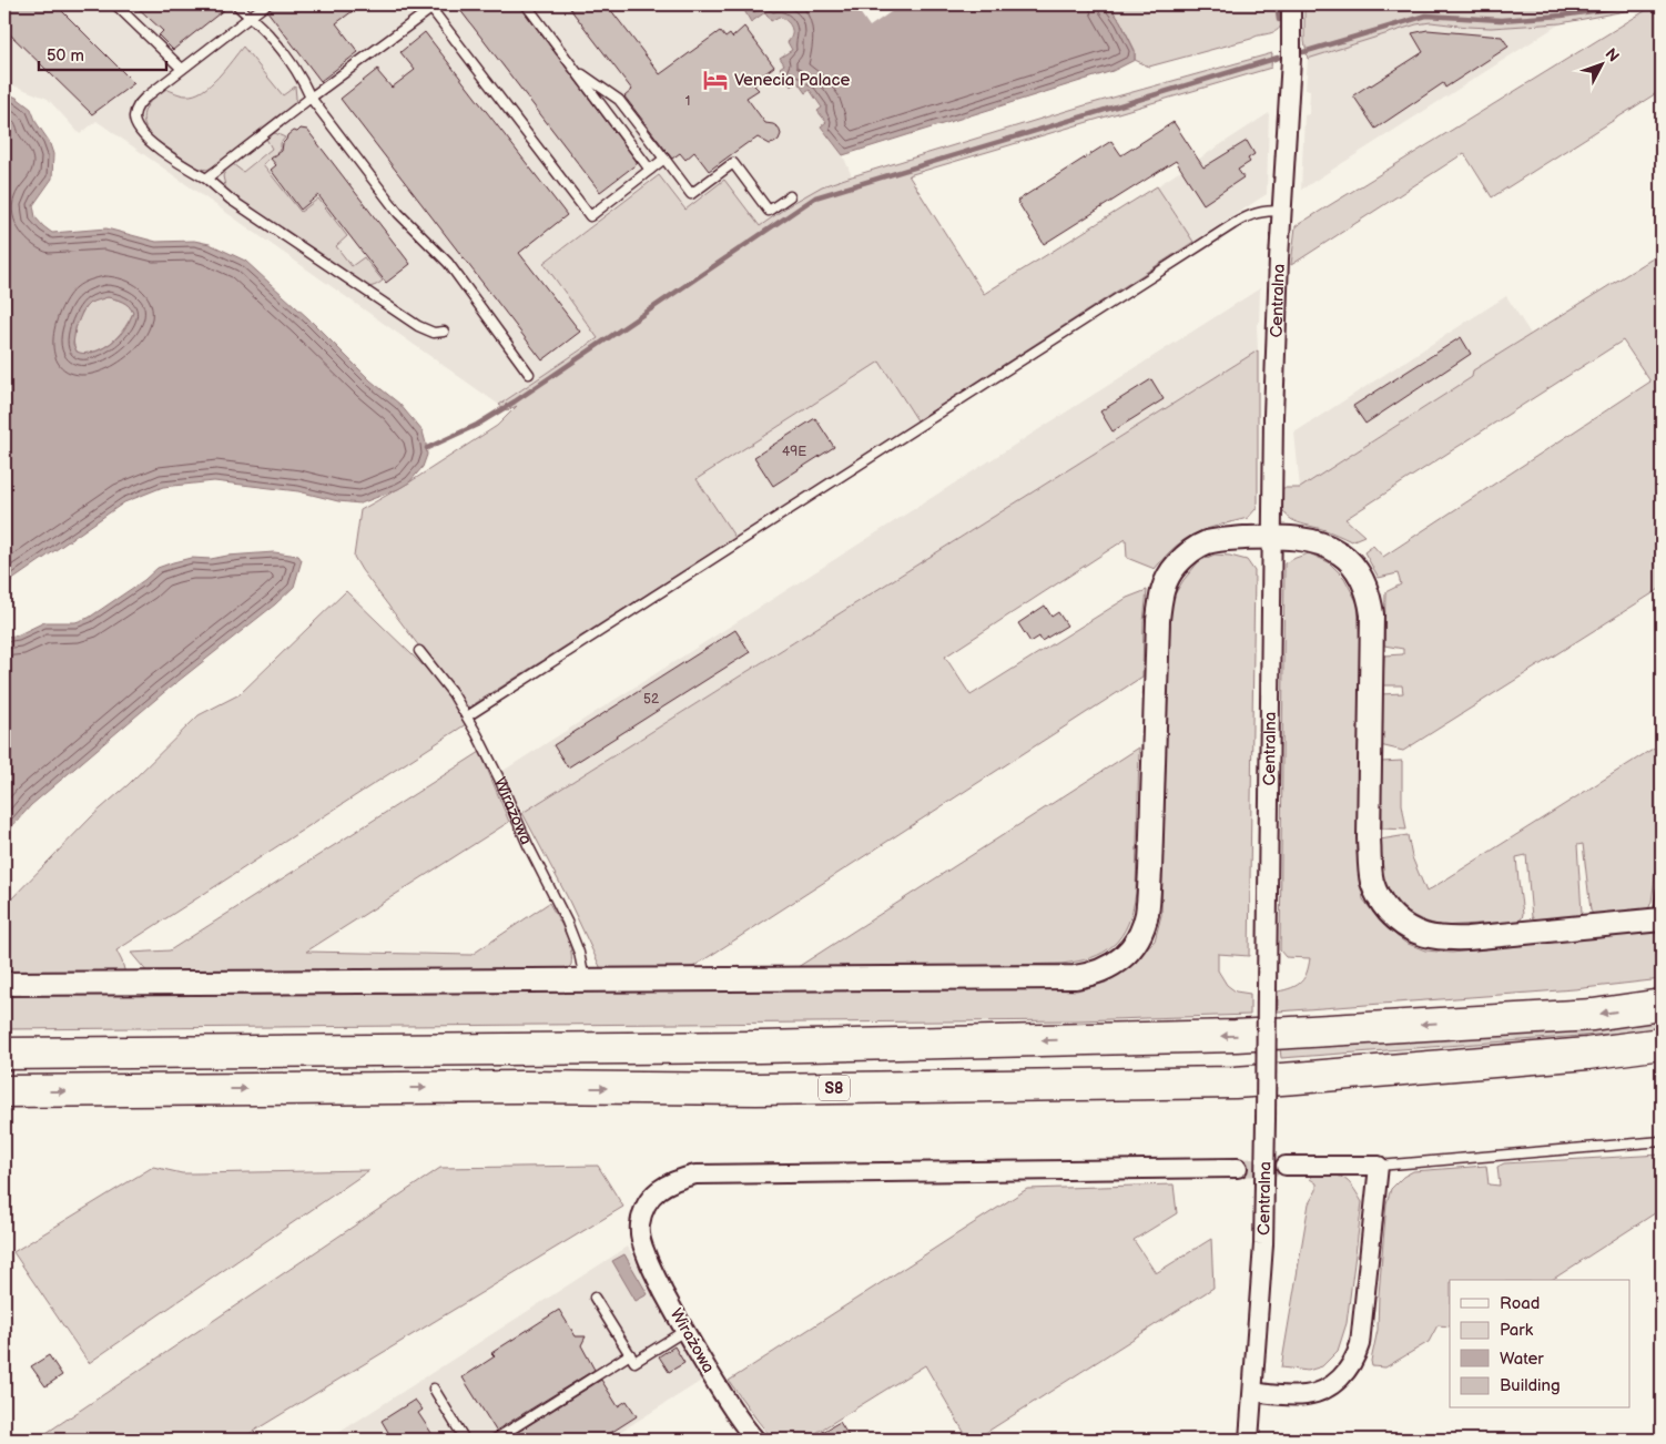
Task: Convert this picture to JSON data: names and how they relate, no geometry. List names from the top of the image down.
{
  "streets": {
    "highway": ["S8"],
    "street": ["Centralna", "Wirażowa"]
  },
  "places": {
    "hotel": ["Venecia Palace"]
  },
  "house_numbers": ["1", "49E", "52"],
  "legend": [
    "Road",
    "Park",
    "Water",
    "Building"
  ],
  "scale_bar": "50 m",
  "north": "top right"
}
